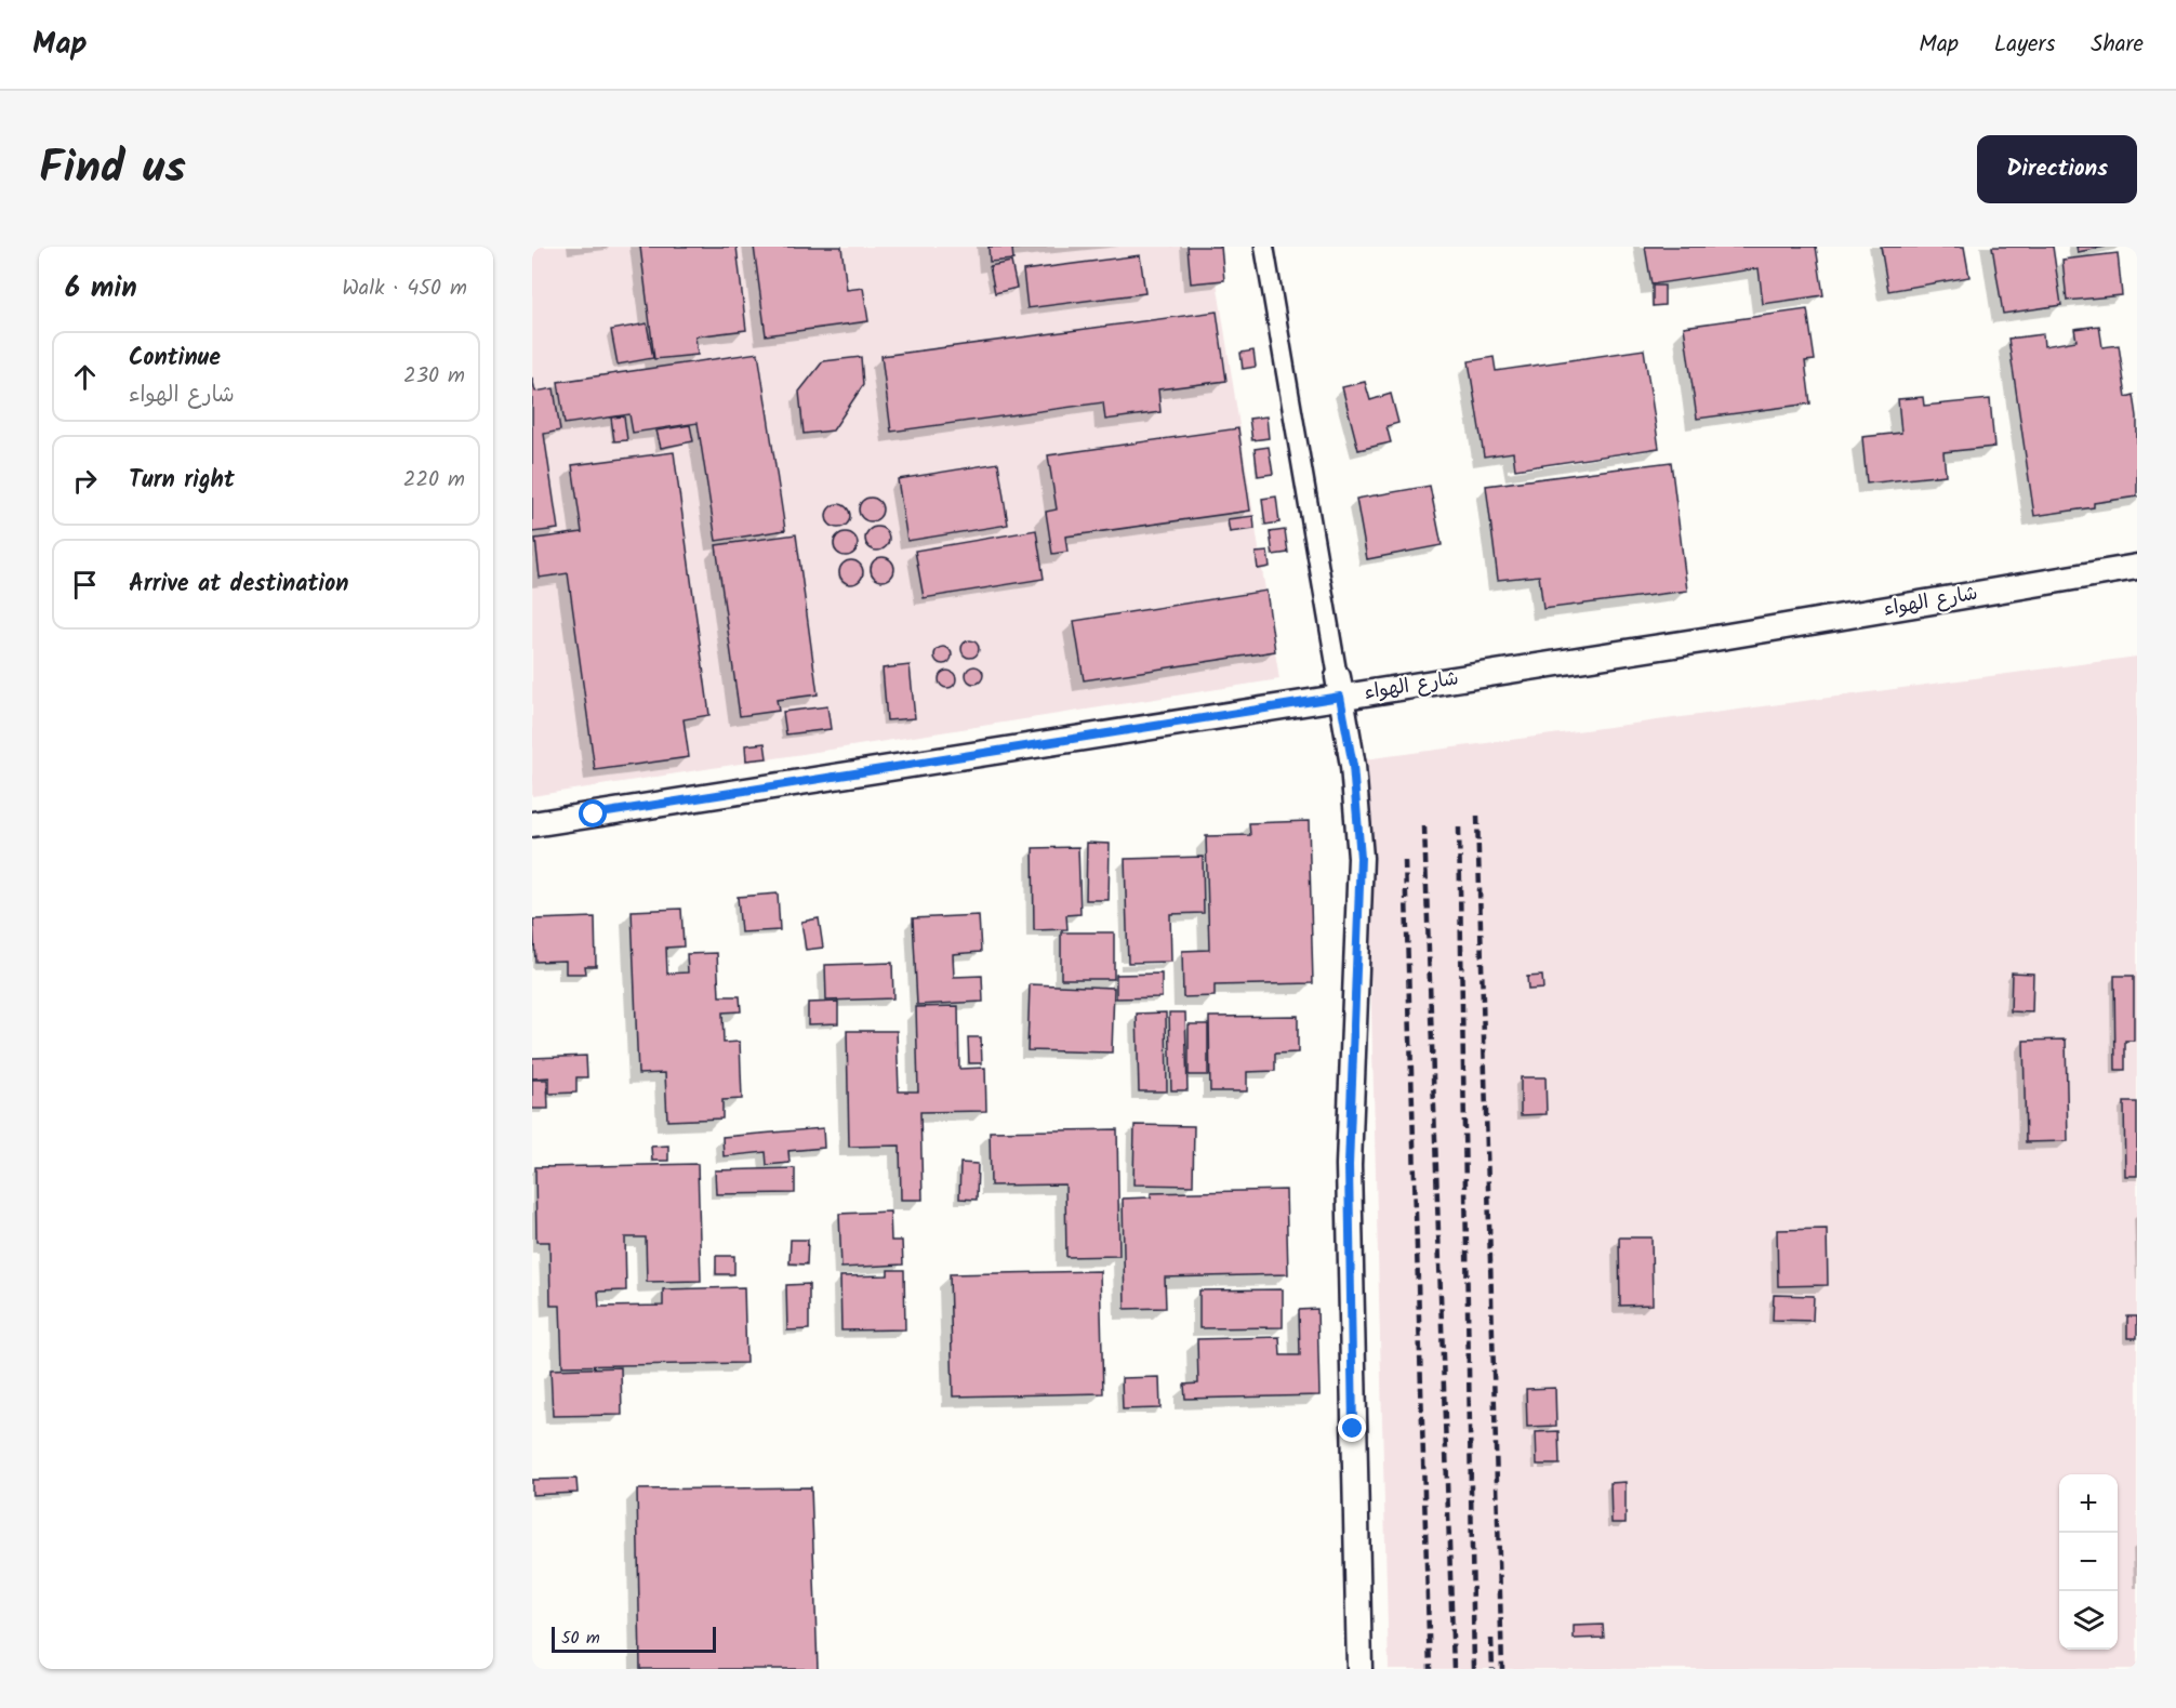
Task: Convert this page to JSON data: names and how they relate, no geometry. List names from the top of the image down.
{
  "streets": {
    "street": ["شارع الهواء"]
  },
  "scale_bar": "50 m",
  "page": {
    "header": "Map",
    "nav": ["Map", "Layers", "Share"],
    "title": "Find us",
    "buttons": "Directions",
    "heading": ["6 min", "Walk · 450 m"],
    "list": [
      ["Continue", "شارع الهواء", "230 m"],
      ["Turn right", "220 m"],
      "Arrive at destination"
    ],
    "map_buttons": ["+", "−"],
    "scale": "50 m"
  }
}
